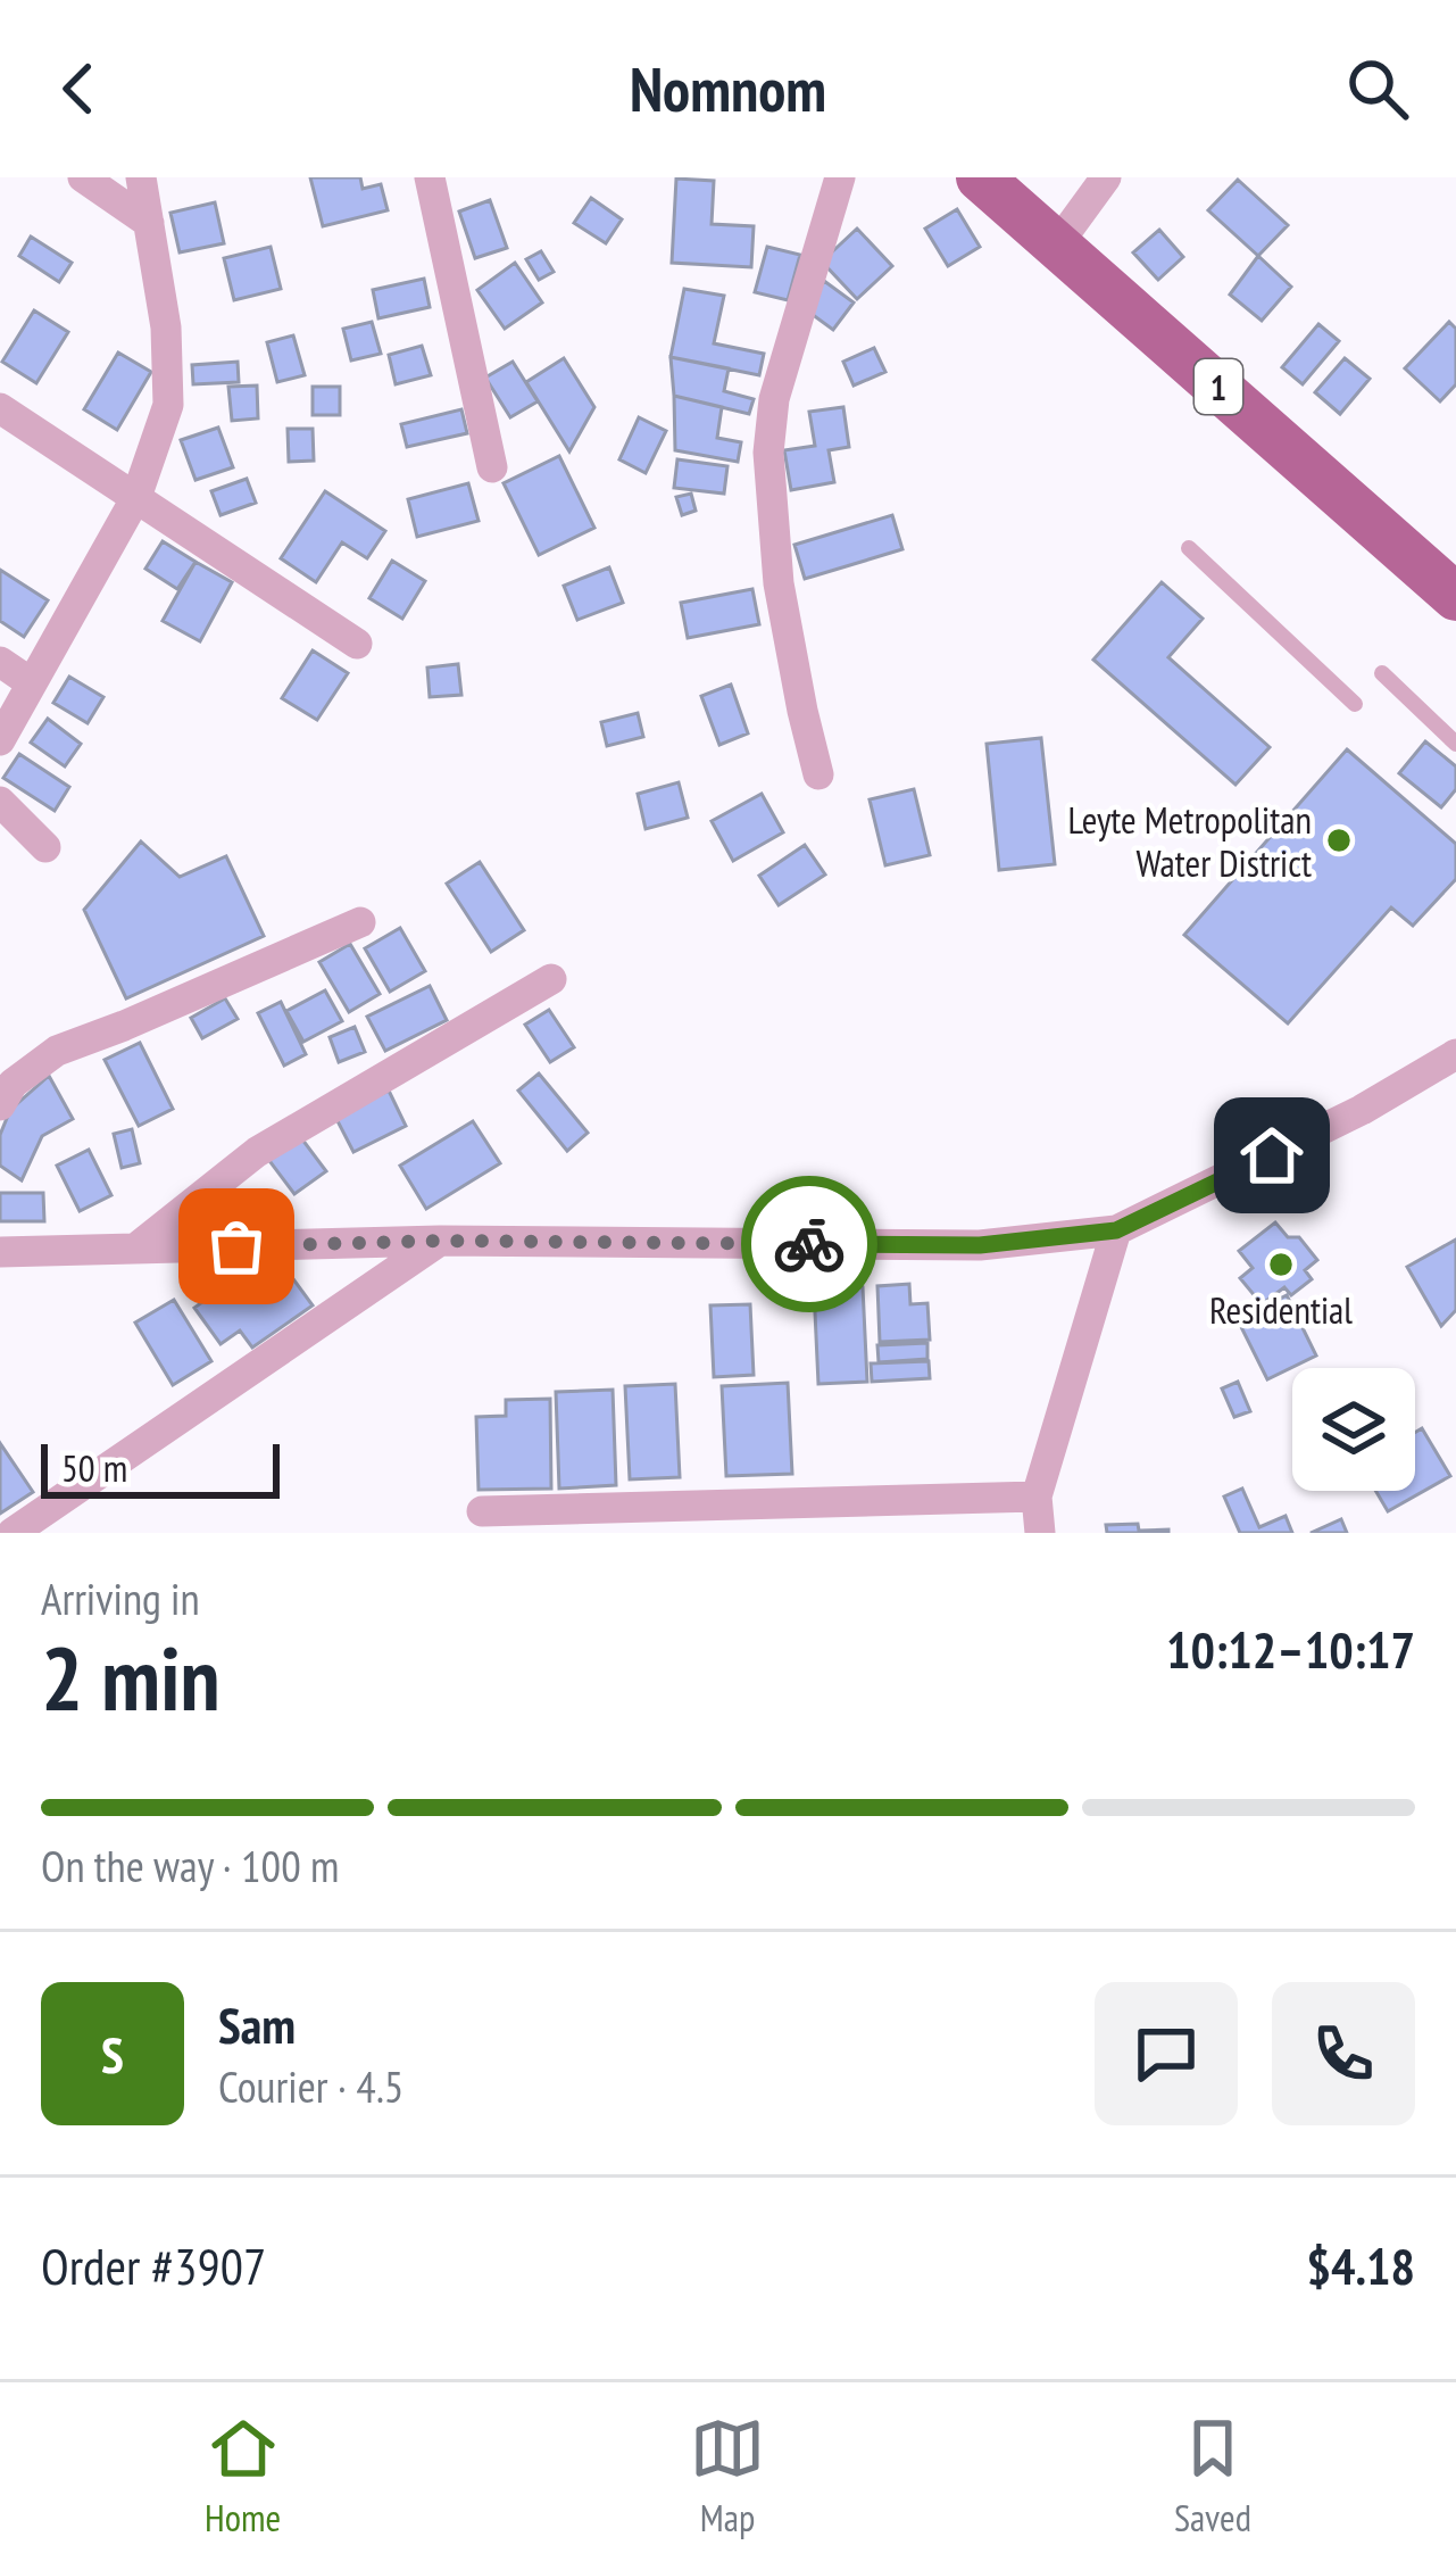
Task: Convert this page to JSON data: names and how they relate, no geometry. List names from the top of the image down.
{
  "streets": {
    "main road": ["1"]
  },
  "places": ["Leyte Metropolitan Water District", "Residential"],
  "scale_bar": "50 m",
  "page": {
    "header": "Nomnom",
    "scale": "50 m",
    "heading": ["2 min", "Arriving in", "10:12–10:17"],
    "panel": [
      "Sam",
      "Courier · 4.5",
      "Order #3907",
      "$4.18"
    ],
    "bar": "On the way · 100 m",
    "round": "S",
    "tabs": ["Home", "Map", "Saved"]
  }
}
